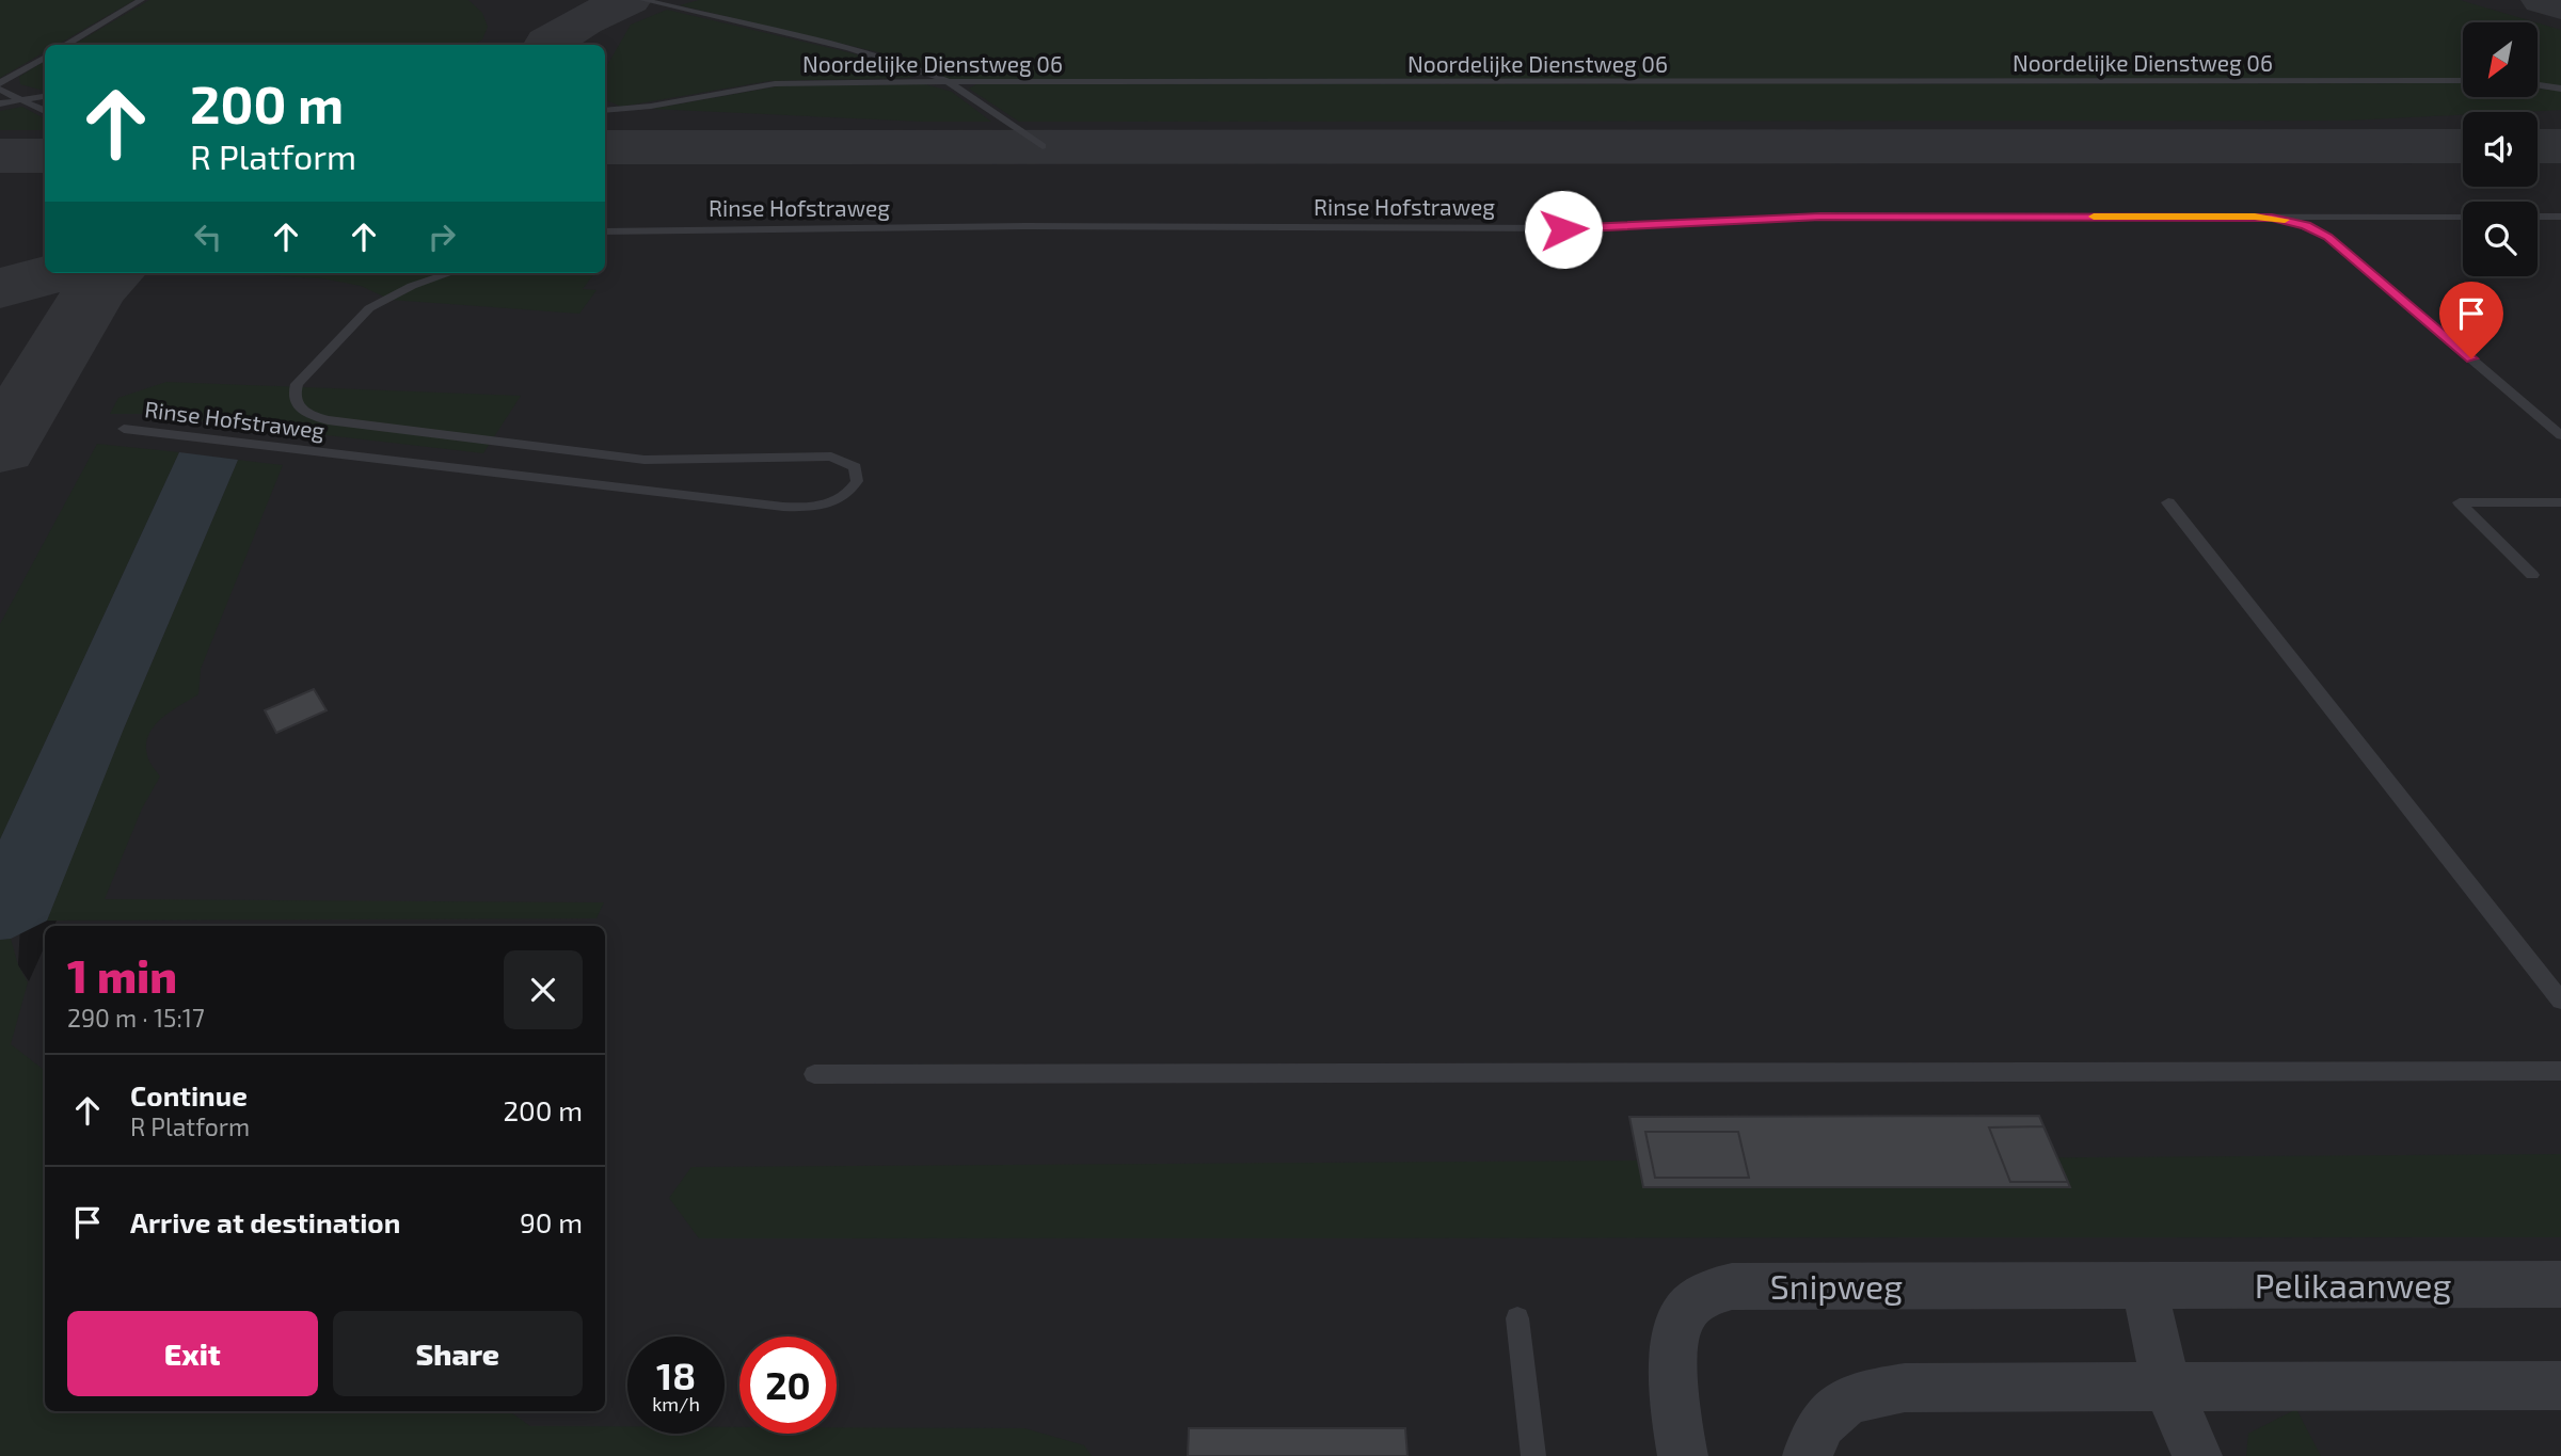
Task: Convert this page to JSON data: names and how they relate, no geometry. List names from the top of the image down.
{
  "streets": {
    "street": ["Pelikaanweg", "Snipweg"],
    "lane": ["Noordelijke Dienstweg 06", "Rinse Hofstraweg"]
  },
  "crossings": [
    ["Pelikaanweg", "Snipweg"]
  ],
  "north": "bottom left",
  "page": {
    "turn": ["200 m", "R Platform"],
    "heading": ["1 min", "290 m · 15:17"],
    "list": [
      {
        "name": "Continue",
        "note": "R Platform",
        "value": "200 m"
      },
      {
        "name": "Arrive at destination",
        "value": "90 m"
      }
    ],
    "buttons": ["Exit", "Share"],
    "speed": "18 km/h",
    "limit": "20"
  }
}
